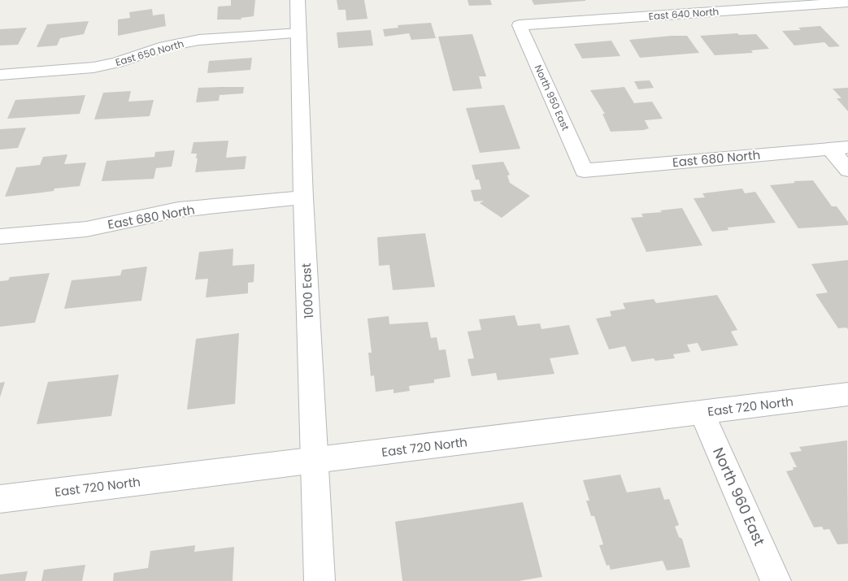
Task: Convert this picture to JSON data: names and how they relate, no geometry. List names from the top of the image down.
{
  "streets": {
    "street": [
      "East 640 North",
      "East 650 North",
      "North 950 East",
      "East 680 North",
      "1000 East",
      "East 720 North",
      "North 960 East"
    ]
  },
  "crossings": [
    ["East 640 North", "North 950 East"],
    ["East 650 North", "1000 East"],
    ["North 950 East", "East 680 North"],
    ["East 680 North", "1000 East"],
    ["1000 East", "East 720 North"],
    ["East 720 North", "North 960 East"]
  ]
}
